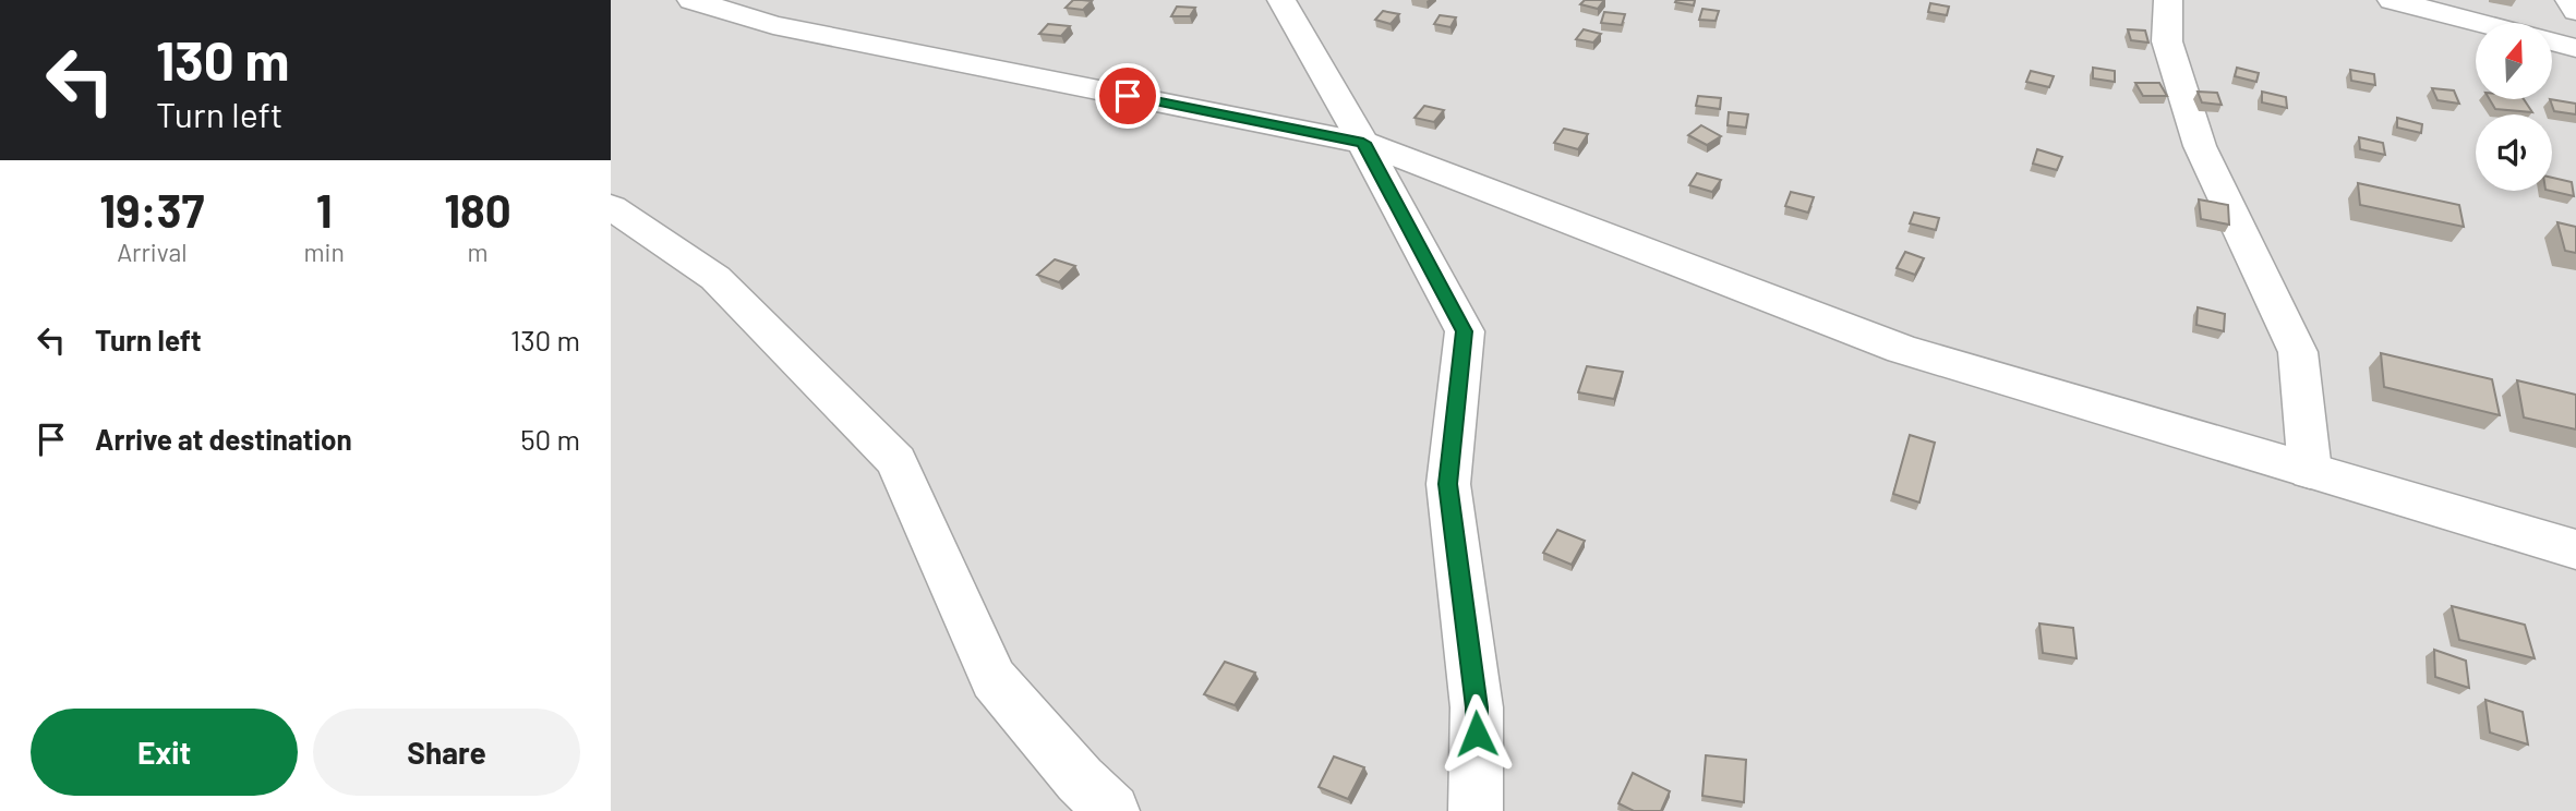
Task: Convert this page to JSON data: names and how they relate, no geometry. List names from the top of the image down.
{
  "north": "top",
  "page": {
    "turn": ["130 m", "Turn left"],
    "eta": [
      "19:37",
      "Arrival",
      "1",
      "min",
      "180",
      "m"
    ],
    "list": [
      {
        "name": "Turn left",
        "value": "130 m"
      },
      {
        "name": "Arrive at destination",
        "value": "50 m"
      }
    ],
    "buttons": ["Exit", "Share"]
  }
}
